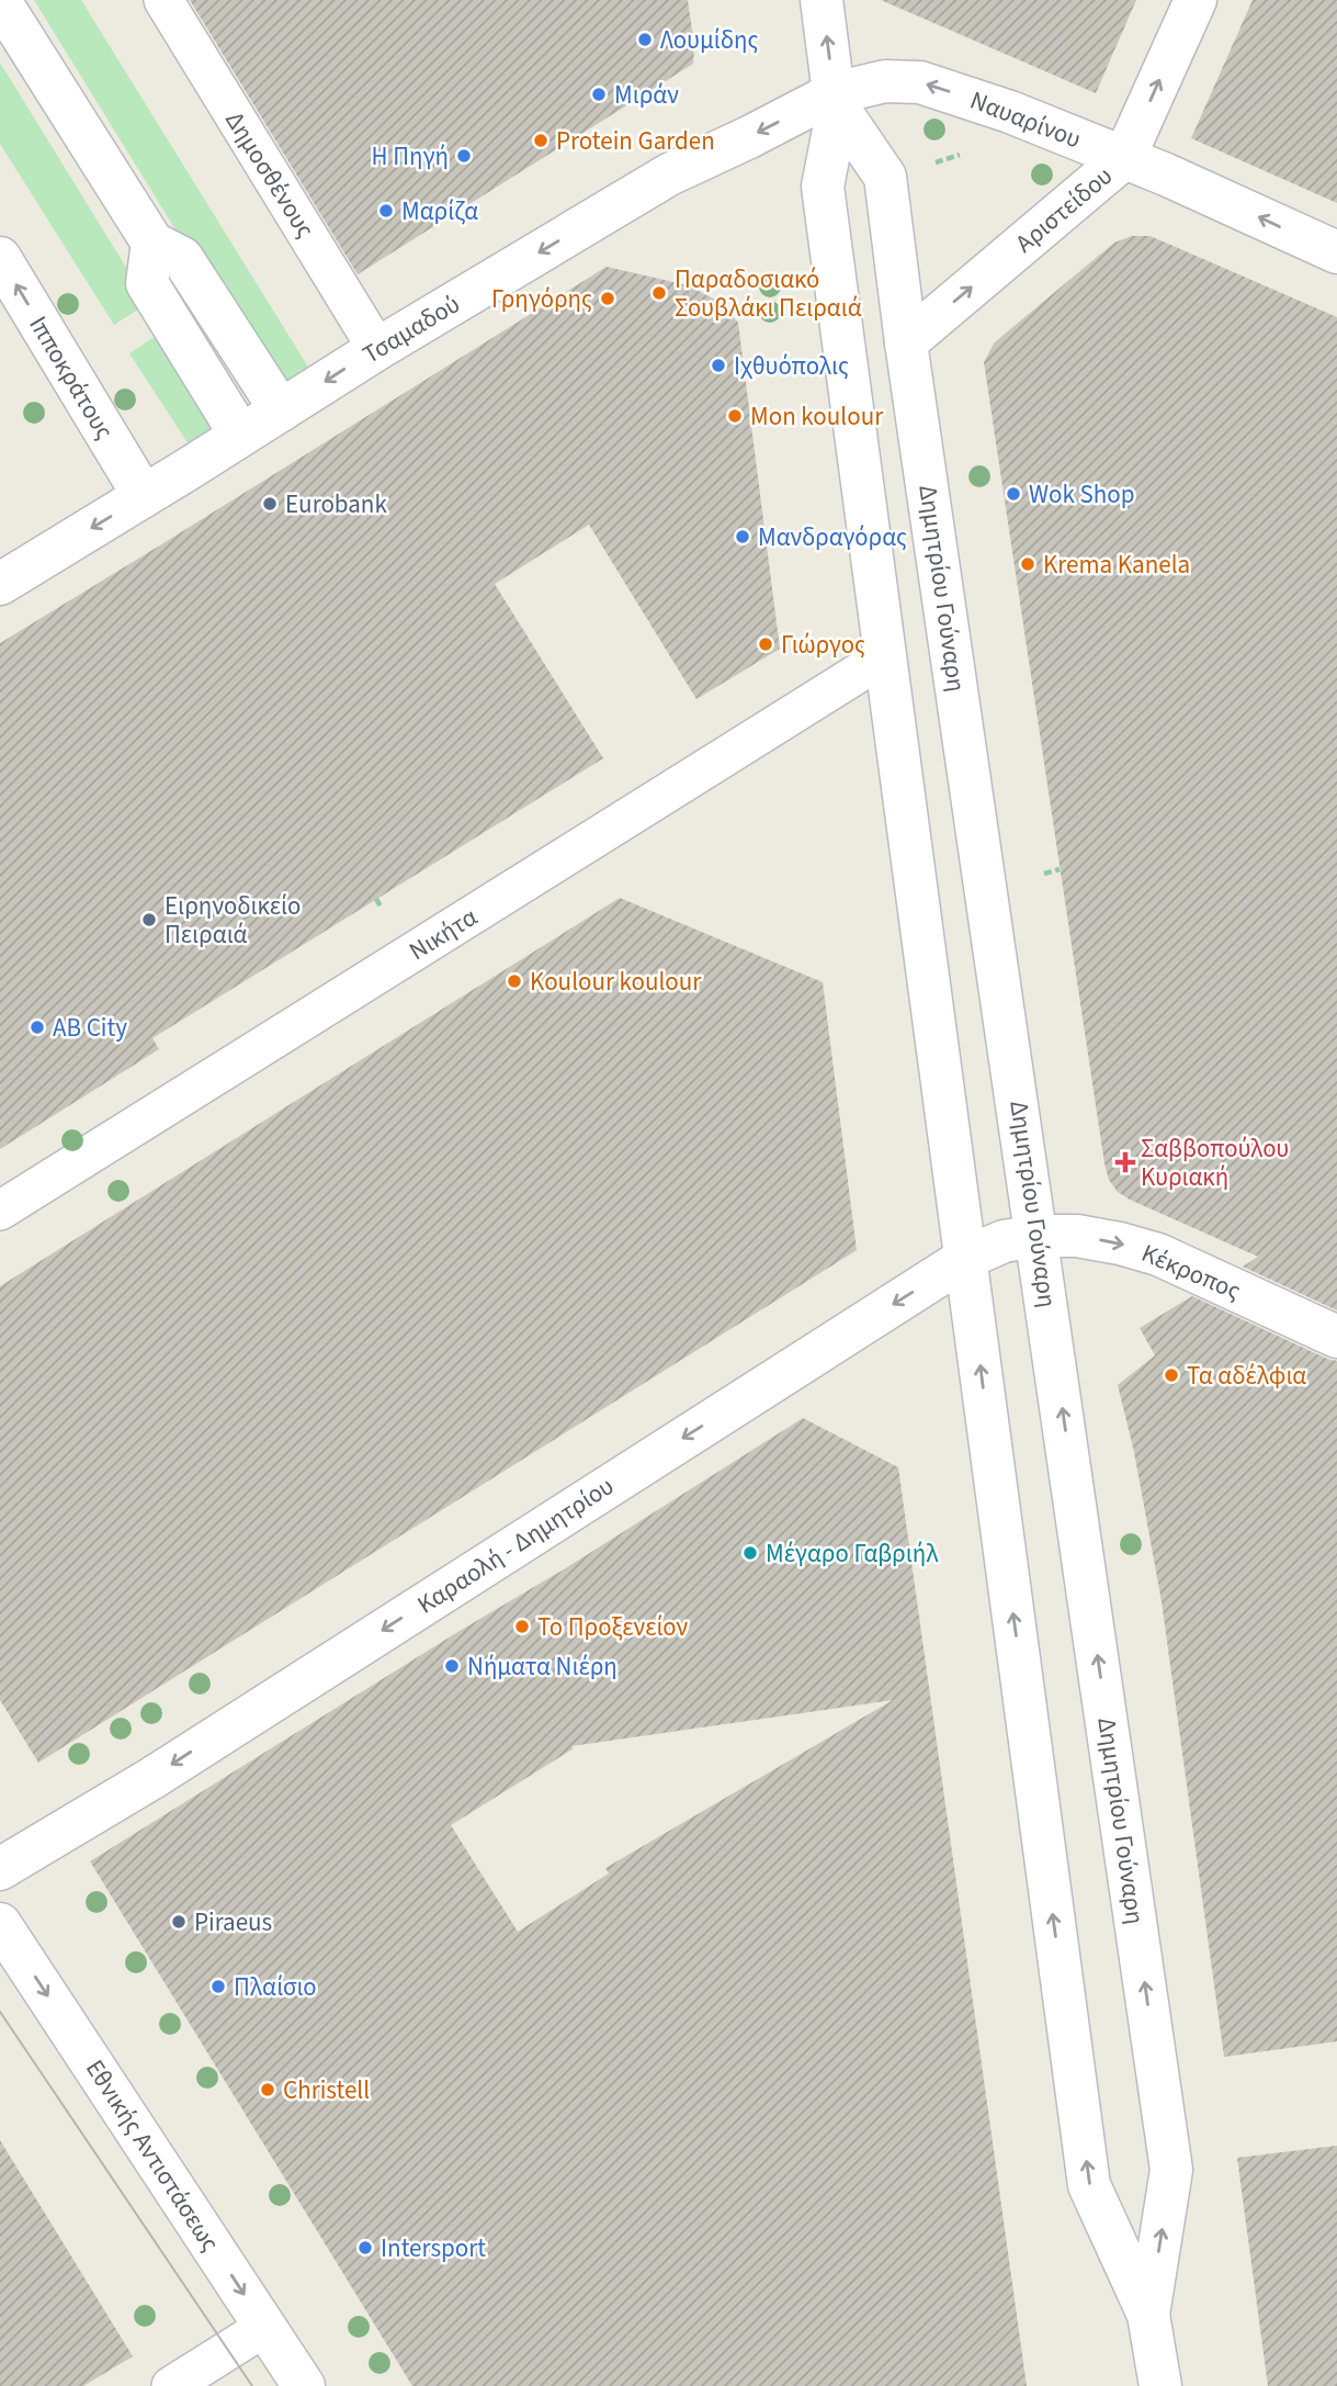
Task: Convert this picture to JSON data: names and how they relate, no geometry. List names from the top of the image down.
{
  "streets": {
    "main road": [
      "Ναυαρίνου",
      "Αριστείδου",
      "Τσαμαδού",
      "Ιπποκράτους",
      "Δημητρίου Γούναρη",
      "Κέκροπος",
      "Καραολή - Δημητρίου",
      "Εθνικής Αντιστάσεως"
    ],
    "street": ["Δημοσθένους", "Νικήτα"]
  },
  "crossings": [
    ["Ναυαρίνου", "Αριστείδου"],
    ["Ναυαρίνου", "Τσαμαδού"],
    ["Ναυαρίνου", "Δημητρίου Γούναρη"],
    ["Δημοσθένους", "Τσαμαδού"],
    ["Αριστείδου", "Δημητρίου Γούναρη"],
    ["Τσαμαδού", "Ιπποκράτους"],
    ["Τσαμαδού", "Δημητρίου Γούναρη"],
    ["Δημητρίου Γούναρη", "Νικήτα"],
    ["Δημητρίου Γούναρη", "Κέκροπος"],
    ["Δημητρίου Γούναρη", "Καραολή - Δημητρίου"],
    ["Κέκροπος", "Καραολή - Δημητρίου"]
  ],
  "one_way": [
    "Ναυαρίνου",
    "Αριστείδου",
    "Τσαμαδού",
    "Δημητρίου Γούναρη",
    "Κέκροπος",
    "Καραολή - Δημητρίου",
    "Εθνικής Αντιστάσεως"
  ],
  "places": {
    "other": [
      "Λουμίδης",
      "Μιράν",
      "Protein Garden",
      "Η Πηγή",
      "Μαρίζα",
      "Παραδοσιακό Σουβλάκι Πειραιά",
      "Γρηγόρης",
      "Ιχθυόπολις",
      "Mon koulour",
      "Wok Shop",
      "Eurobank",
      "Μανδραγόρας",
      "Krema Kanela",
      "Γιώργος",
      "Ειρηνοδικείο Πειραιά",
      "Koulour koulour",
      "ΑΒ City",
      "Τα αδέλφια",
      "Μέγαρο Γαβριήλ",
      "Το Προξενείον",
      "Νήματα Νιέρη",
      "Piraeus",
      "Πλαίσιο",
      "Christell",
      "Intersport"
    ],
    "health": ["Σαββοπούλου Κυριακή"]
  }
}
